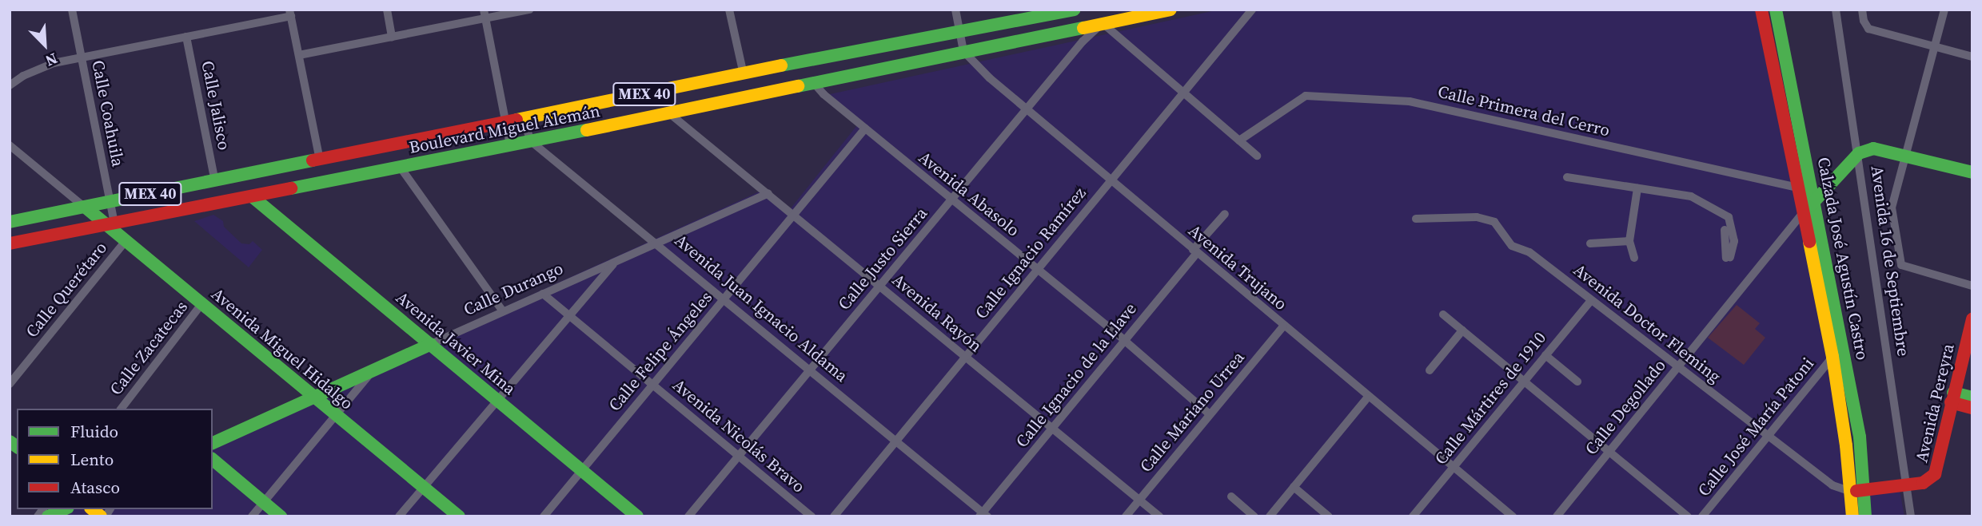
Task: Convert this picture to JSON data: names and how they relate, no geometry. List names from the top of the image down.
{
  "streets": {
    "main road": [
      "MEX 40",
      "Boulevard Miguel Alemán",
      "Calzada José Agustín Castro",
      "Calle Durango",
      "Avenida Javier Mina",
      "Avenida Miguel Hidalgo",
      "Avenida Pereyra"
    ],
    "street": [
      "Calle Jalisco",
      "Calle Primera del Cerro",
      "Calle Coahuila",
      "Avenida Abasolo",
      "Calle Ignacio Ramírez",
      "Calle Justo Sierra",
      "Avenida 16 de Septiembre",
      "Avenida Trujano",
      "Calle Querétaro",
      "Avenida Juan Ignacio Aldama",
      "Avenida Rayón",
      "Avenida Doctor Fleming",
      "Calle Zacatecas",
      "Calle Felipe Ángeles",
      "Calle Ignacio de la Llave",
      "Calle Mártires de 1910",
      "Calle Degollado",
      "Calle Mariano Urrea",
      "Calle José María Patoni",
      "Avenida Nicolás Bravo"
    ]
  },
  "crossings": [
    ["Calle Jalisco", "Boulevard Miguel Alemán"],
    ["Calle Primera del Cerro", "Calzada José Agustín Castro"],
    ["Calle Coahuila", "Boulevard Miguel Alemán"],
    ["Calle Coahuila", "Avenida Miguel Hidalgo"],
    ["Boulevard Miguel Alemán", "Avenida Abasolo"],
    ["Boulevard Miguel Alemán", "Calle Justo Sierra"],
    ["Boulevard Miguel Alemán", "Avenida Trujano"],
    ["Boulevard Miguel Alemán", "Avenida Juan Ignacio Aldama"],
    ["Boulevard Miguel Alemán", "Avenida Rayón"],
    ["Boulevard Miguel Alemán", "Avenida Javier Mina"],
    ["Boulevard Miguel Alemán", "Avenida Miguel Hidalgo"],
    ["Avenida Abasolo", "Calle Ignacio Ramírez"],
    ["Avenida Abasolo", "Calle Justo Sierra"],
    ["Avenida Abasolo", "Calle Felipe Ángeles"],
    ["Avenida Abasolo", "Calle Ignacio de la Llave"],
    ["Avenida Abasolo", "Calle Mariano Urrea"],
    ["Calle Ignacio Ramírez", "Avenida Trujano"],
    ["Calle Ignacio Ramírez", "Avenida Juan Ignacio Aldama"],
    ["Calle Ignacio Ramírez", "Avenida Rayón"],
    ["Calle Justo Sierra", "Avenida Trujano"],
    ["Calle Justo Sierra", "Avenida Juan Ignacio Aldama"],
    ["Calle Justo Sierra", "Avenida Rayón"],
    ["Calle Justo Sierra", "Avenida Nicolás Bravo"],
    ["Calzada José Agustín Castro", "Avenida Doctor Fleming"],
    ["Calzada José Agustín Castro", "Avenida Pereyra"],
    ["Calzada José Agustín Castro", "Calle Degollado"],
    ["Calzada José Agustín Castro", "Calle José María Patoni"],
    ["Avenida 16 de Septiembre", "Avenida Pereyra"],
    ["Avenida Trujano", "Calle Ignacio de la Llave"],
    ["Avenida Trujano", "Calle Mártires de 1910"],
    ["Avenida Trujano", "Calle Mariano Urrea"],
    ["Calle Durango", "Avenida Juan Ignacio Aldama"],
    ["Calle Durango", "Avenida Rayón"],
    ["Calle Durango", "Avenida Javier Mina"],
    ["Calle Durango", "Avenida Miguel Hidalgo"],
    ["Calle Durango", "Avenida Nicolás Bravo"],
    ["Calle Querétaro", "Avenida Miguel Hidalgo"],
    ["Avenida Juan Ignacio Aldama", "Calle Felipe Ángeles"],
    ["Avenida Juan Ignacio Aldama", "Calle Ignacio de la Llave"],
    ["Avenida Rayón", "Calle Felipe Ángeles"],
    ["Avenida Rayón", "Calle Ignacio de la Llave"],
    ["Avenida Rayón", "Calle Mariano Urrea"],
    ["Avenida Doctor Fleming", "Calle Mártires de 1910"],
    ["Avenida Doctor Fleming", "Avenida Pereyra"],
    ["Avenida Doctor Fleming", "Calle Degollado"],
    ["Avenida Doctor Fleming", "Calle José María Patoni"],
    ["Avenida Javier Mina", "Calle Felipe Ángeles"],
    ["Calle Zacatecas", "Avenida Miguel Hidalgo"],
    ["Calle Felipe Ángeles", "Avenida Nicolás Bravo"]
  ],
  "legend": ["Fluido", "Lento", "Atasco"],
  "north": "bottom right"
}
